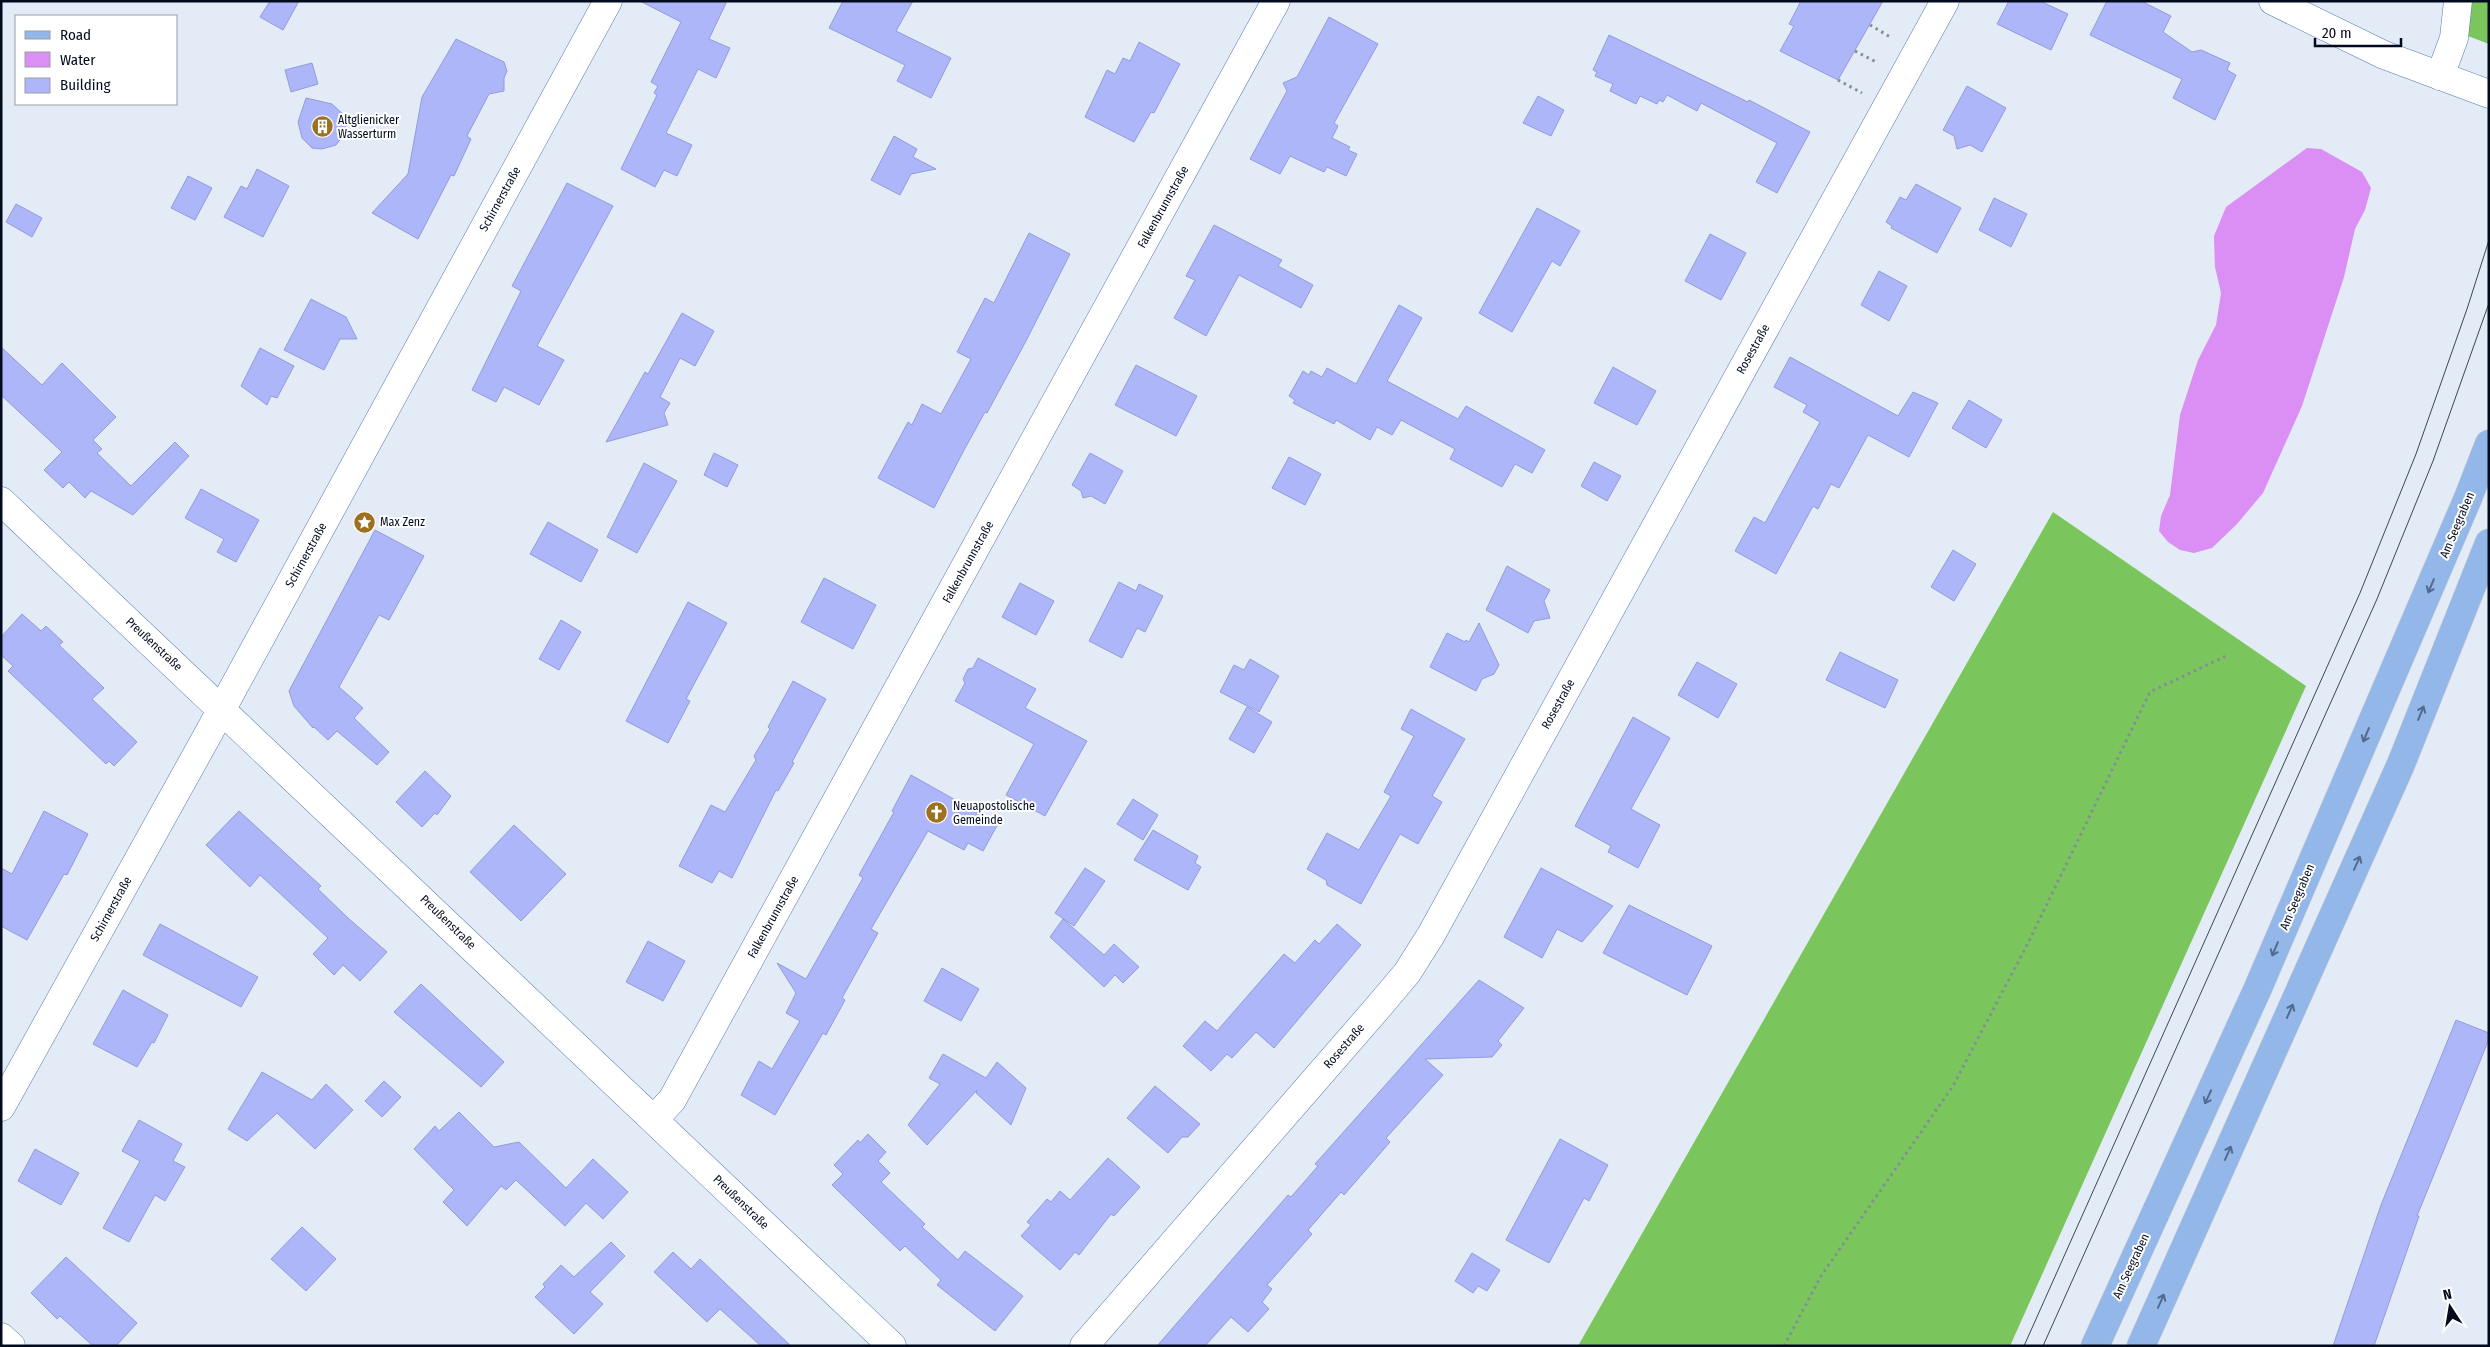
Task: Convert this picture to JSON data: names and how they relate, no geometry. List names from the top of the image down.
{
  "streets": {
    "main road": ["Am Seegraben"],
    "street": [
      "Schirnerstraße",
      "Falkenbrunnstraße",
      "Rosestraße",
      "Preußenstraße"
    ]
  },
  "crossings": [
    ["Schirnerstraße", "Preußenstraße"],
    ["Falkenbrunnstraße", "Preußenstraße"]
  ],
  "places": {
    "building": ["Altglienicker Wasserturm"],
    "place": ["Max Zenz"],
    "church": ["Neuapostolische Gemeinde"]
  },
  "legend": ["Road", "Water", "Building"],
  "scale_bar": "20 m",
  "north": "top"
}
